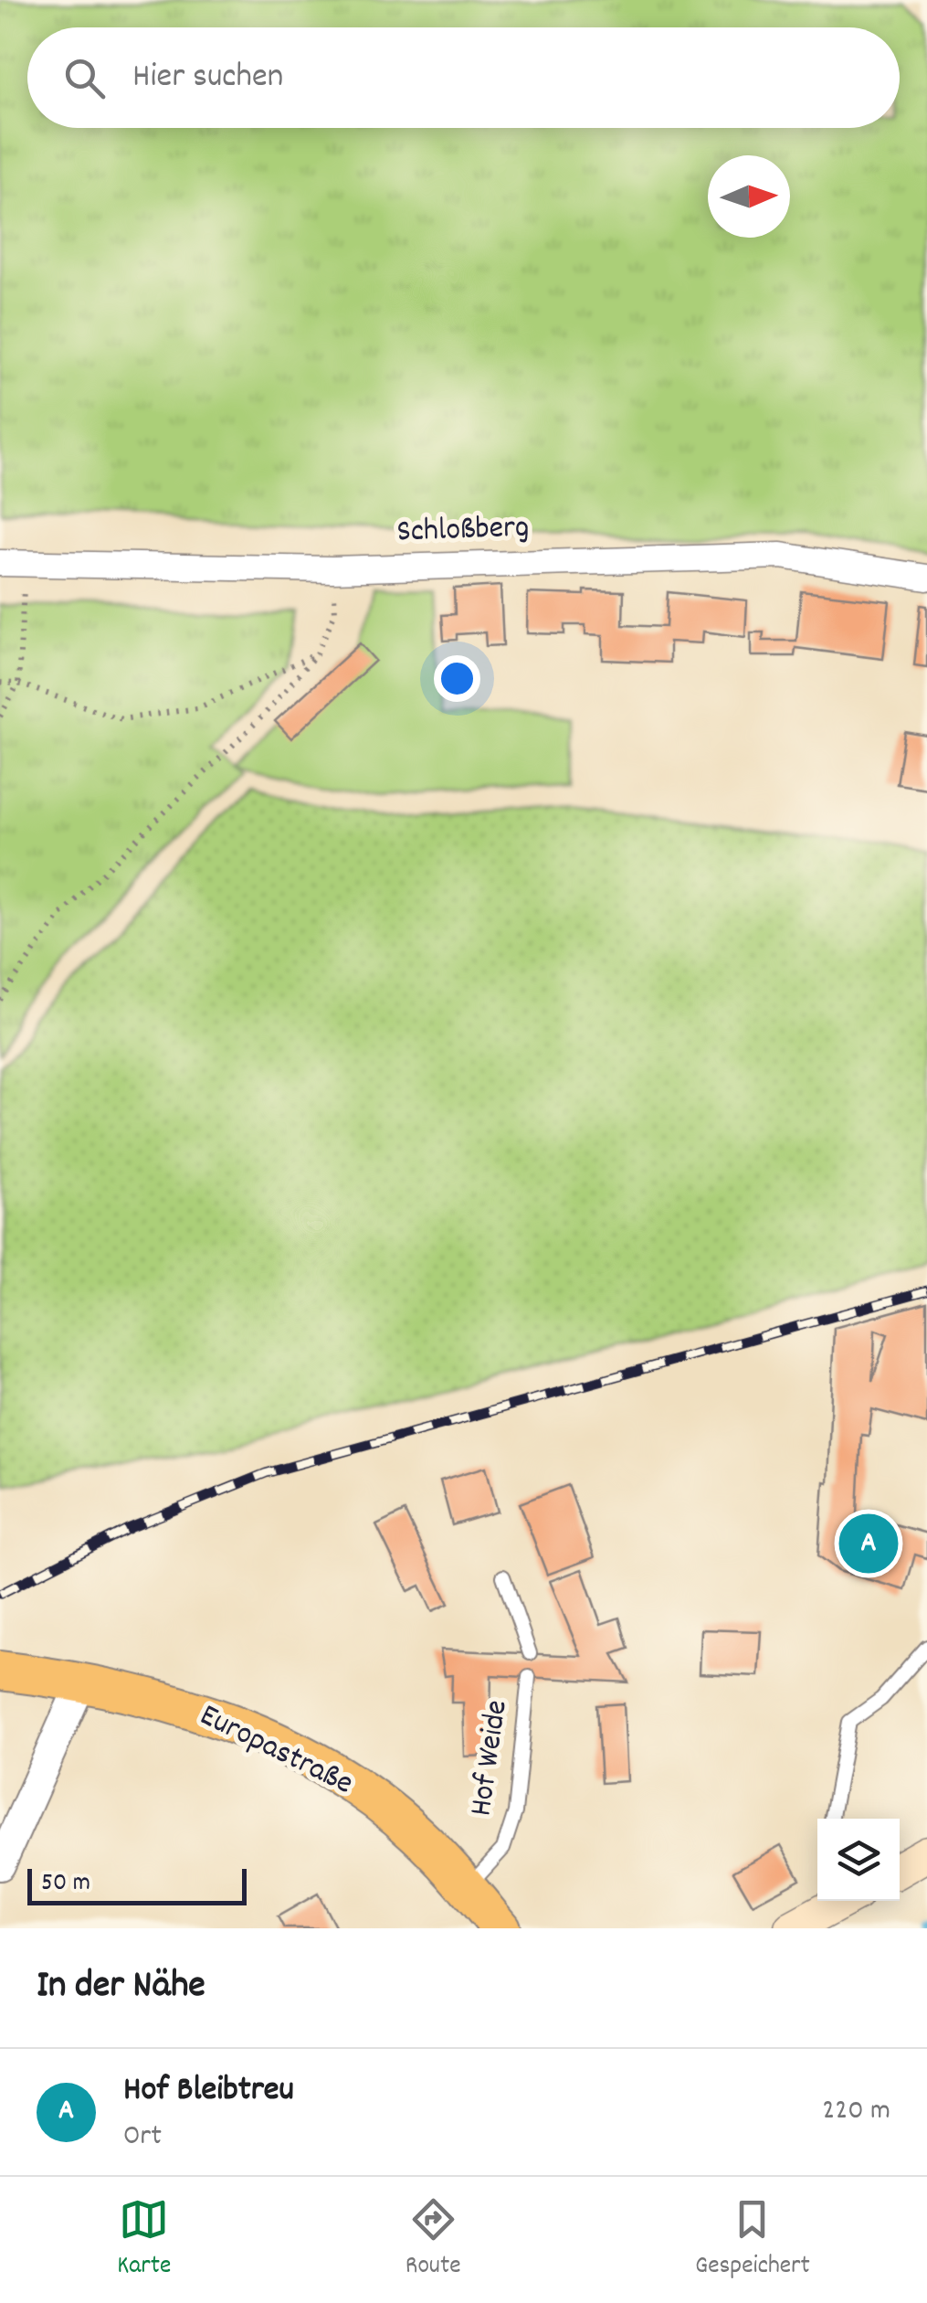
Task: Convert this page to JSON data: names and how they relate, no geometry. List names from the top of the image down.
{
  "streets": {
    "main road": ["Europastraße"],
    "street": ["Schloßberg"],
    "lane": ["Hof Weide"]
  },
  "crossings": [
    ["Europastraße", "Hof Weide"]
  ],
  "scale_bar": "50 m",
  "north": "right",
  "page": {
    "search": "Hier suchen",
    "pins": "A",
    "scale": "50 m",
    "heading": "In der Nähe",
    "list": [
      {
        "mark": "A",
        "name": "Hof Bleibtreu",
        "note": "Ort",
        "value": "220 m"
      }
    ],
    "nav": ["Karte", "Route", "Gespeichert"]
  }
}
